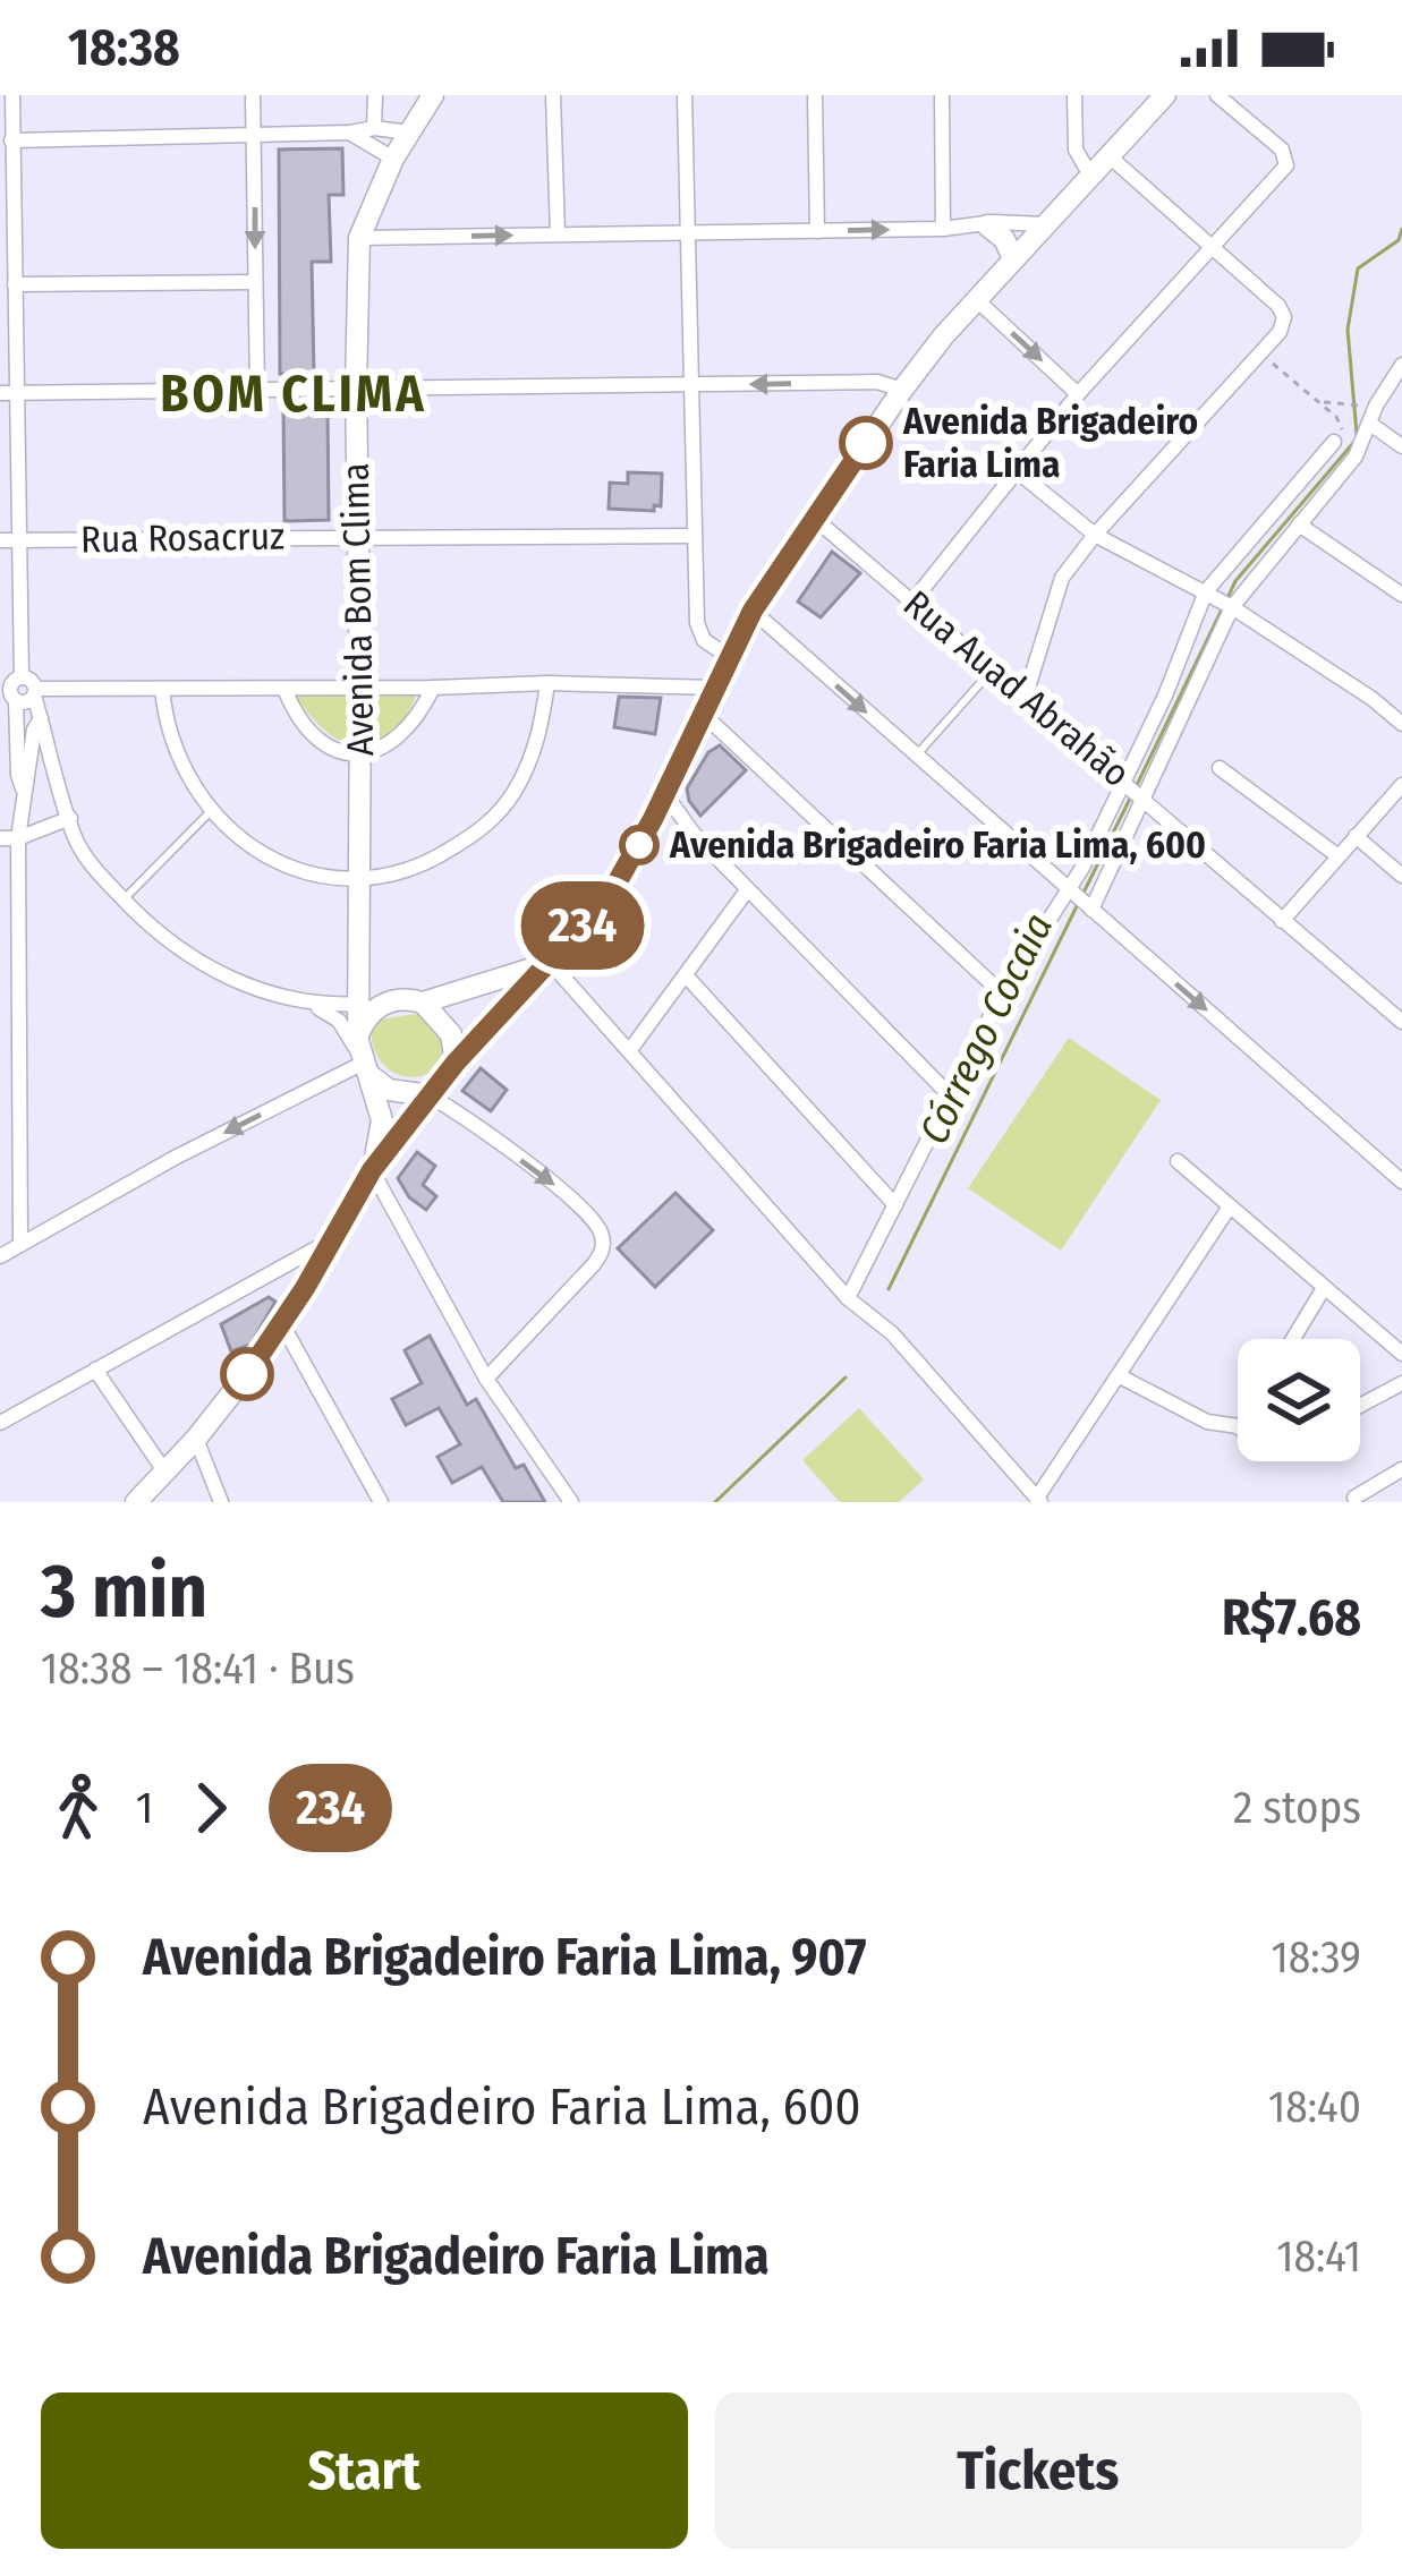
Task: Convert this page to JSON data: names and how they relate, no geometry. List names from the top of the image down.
{
  "streets": {
    "main road": ["Avenida Bom Clima"],
    "street": ["Rua Rosacruz", "Rua Auad Abrahão"]
  },
  "crossings": [
    ["Rua Rosacruz", "Avenida Bom Clima"]
  ],
  "districts": ["BOM CLIMA"],
  "water": ["Córrego Cocaia"],
  "places": ["Avenida Brigadeiro Faria Lima", "Avenida Brigadeiro Faria Lima, 600"],
  "lines": ["bus line 234"],
  "page": {
    "status": "18:38",
    "on_map": "234",
    "heading": ["3 min", "18:38 – 18:41 · Bus", "R$7.68"],
    "legs": ["1", "234", "2 stops"],
    "list": [
      {
        "name": "Avenida Brigadeiro Faria Lima, 907",
        "value": "18:39"
      },
      {
        "name": "Avenida Brigadeiro Faria Lima, 600",
        "value": "18:40"
      },
      {
        "name": "Avenida Brigadeiro Faria Lima",
        "value": "18:41"
      }
    ],
    "buttons": ["Start", "Tickets"]
  }
}
